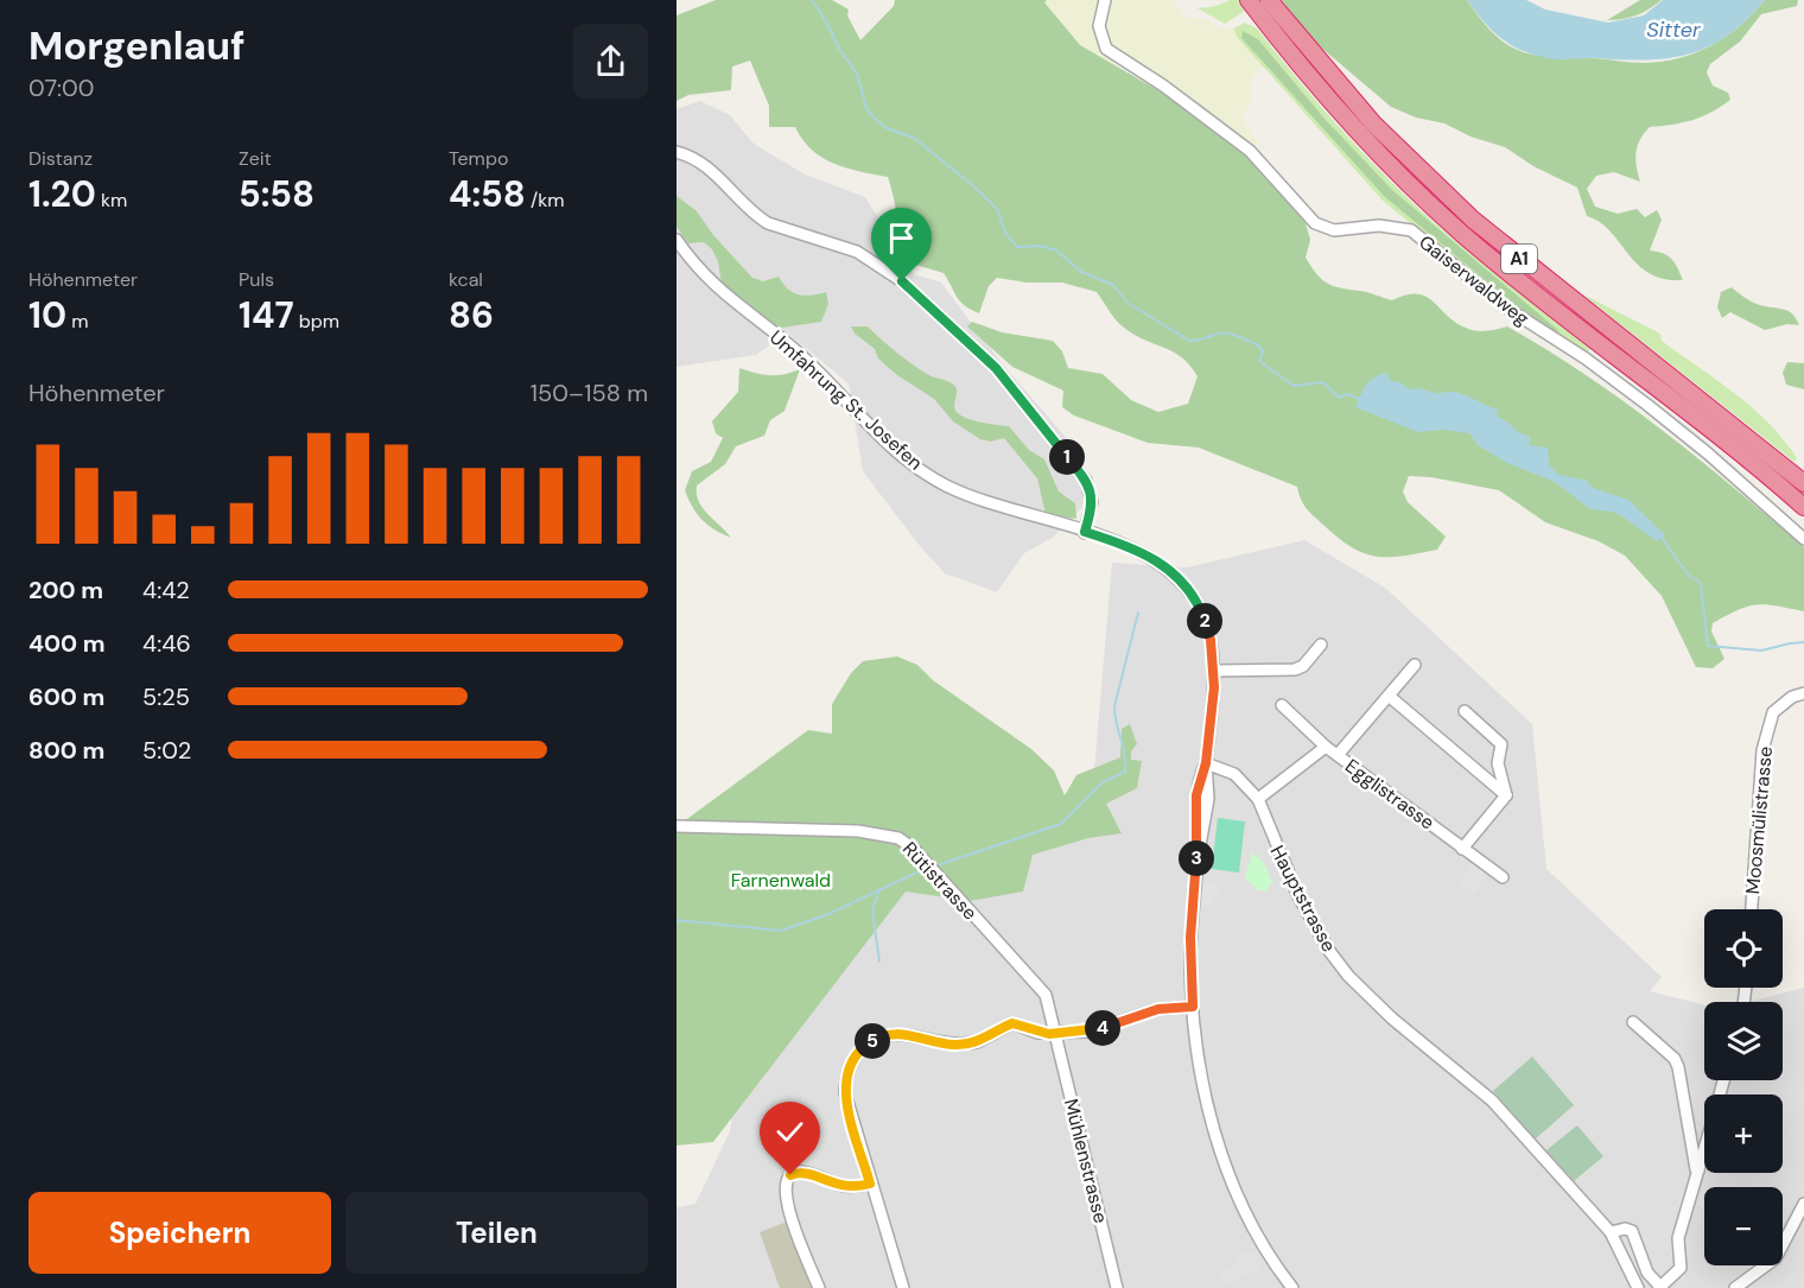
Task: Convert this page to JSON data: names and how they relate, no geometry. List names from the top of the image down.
{
  "streets": {
    "highway": ["A1"],
    "street": [
      "Gaiserwaldweg",
      "Umfahrung St. Josefen",
      "Egglistrasse",
      "Moosmülistrasse",
      "Rütistrasse",
      "Hauptstrasse",
      "Mühlenstrasse"
    ]
  },
  "crossings": [
    ["Rütistrasse", "Mühlenstrasse"]
  ],
  "water": ["Sitter"],
  "parks": ["Farnenwald"],
  "page": {
    "heading": ["Morgenlauf", "07:00"],
    "stats": [
      ["Distanz", "1.20 km"],
      ["Zeit", "5:58"],
      ["Tempo", "4:58 /km"],
      ["Höhenmeter", "10 m"],
      ["Puls", "147 bpm"],
      ["kcal", "86"]
    ],
    "chart": ["Höhenmeter", "150–158 m"],
    "pins": [
      "1",
      "2",
      "3",
      "4",
      "5"
    ],
    "list": [
      {
        "name": "200 m",
        "note": "4:42"
      },
      {
        "name": "400 m",
        "note": "4:46"
      },
      {
        "name": "600 m",
        "note": "5:25"
      },
      {
        "name": "800 m",
        "note": "5:02"
      }
    ],
    "map_buttons": ["+", "−"],
    "buttons": ["Speichern", "Teilen"]
  }
}
